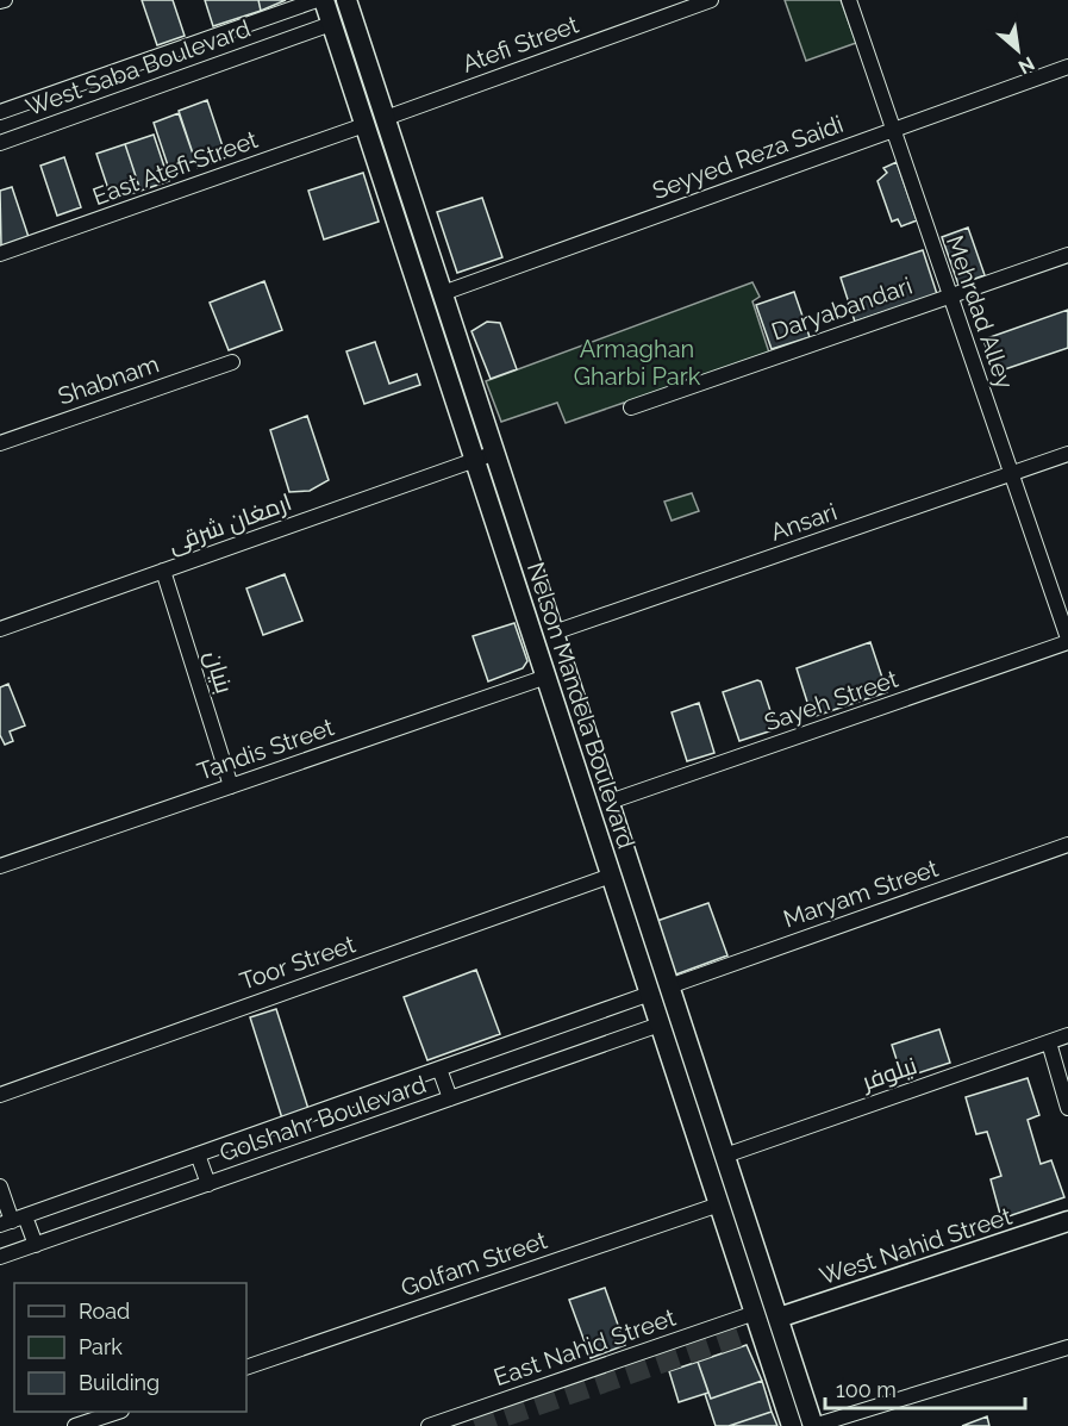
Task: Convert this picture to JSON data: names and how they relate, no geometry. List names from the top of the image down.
{
  "streets": {
    "main road": ["Nelson Mandela Boulevard", "West Nahid Street"],
    "street": [
      "Atefi Street",
      "West Saba Boulevard",
      "Seyyed Reza Saidi",
      "East Atefi Street",
      "Daryabandari",
      "Mehrdad Alley",
      "Shabnam",
      "Ansari",
      "ارمغان شرقی",
      "بنیان",
      "Sayeh Street",
      "Tandis Street",
      "Maryam Street",
      "Toor Street",
      "نیلوفر",
      "Golshahr Boulevard",
      "Golfam Street",
      "East Nahid Street"
    ]
  },
  "crossings": [
    ["Atefi Street", "Nelson Mandela Boulevard"],
    ["West Saba Boulevard", "Nelson Mandela Boulevard"],
    ["Seyyed Reza Saidi", "Mehrdad Alley"],
    ["Seyyed Reza Saidi", "Nelson Mandela Boulevard"],
    ["East Atefi Street", "Nelson Mandela Boulevard"],
    ["Daryabandari", "Mehrdad Alley"],
    ["Mehrdad Alley", "Ansari"],
    ["Mehrdad Alley", "Sayeh Street"],
    ["Ansari", "Nelson Mandela Boulevard"],
    ["ارمغان شرقی", "بنیان"],
    ["ارمغان شرقی", "Nelson Mandela Boulevard"],
    ["بنیان", "Tandis Street"],
    ["Sayeh Street", "Nelson Mandela Boulevard"],
    ["Nelson Mandela Boulevard", "Tandis Street"],
    ["Nelson Mandela Boulevard", "Maryam Street"],
    ["Nelson Mandela Boulevard", "Toor Street"],
    ["Nelson Mandela Boulevard", "نیلوفر"],
    ["Nelson Mandela Boulevard", "Golshahr Boulevard"],
    ["Nelson Mandela Boulevard", "West Nahid Street"],
    ["Nelson Mandela Boulevard", "Golfam Street"],
    ["Nelson Mandela Boulevard", "East Nahid Street"]
  ],
  "parks": ["Armaghan Gharbi Park"],
  "legend": ["Road", "Park", "Building"],
  "scale_bar": "100 m",
  "north": "bottom right"
}
